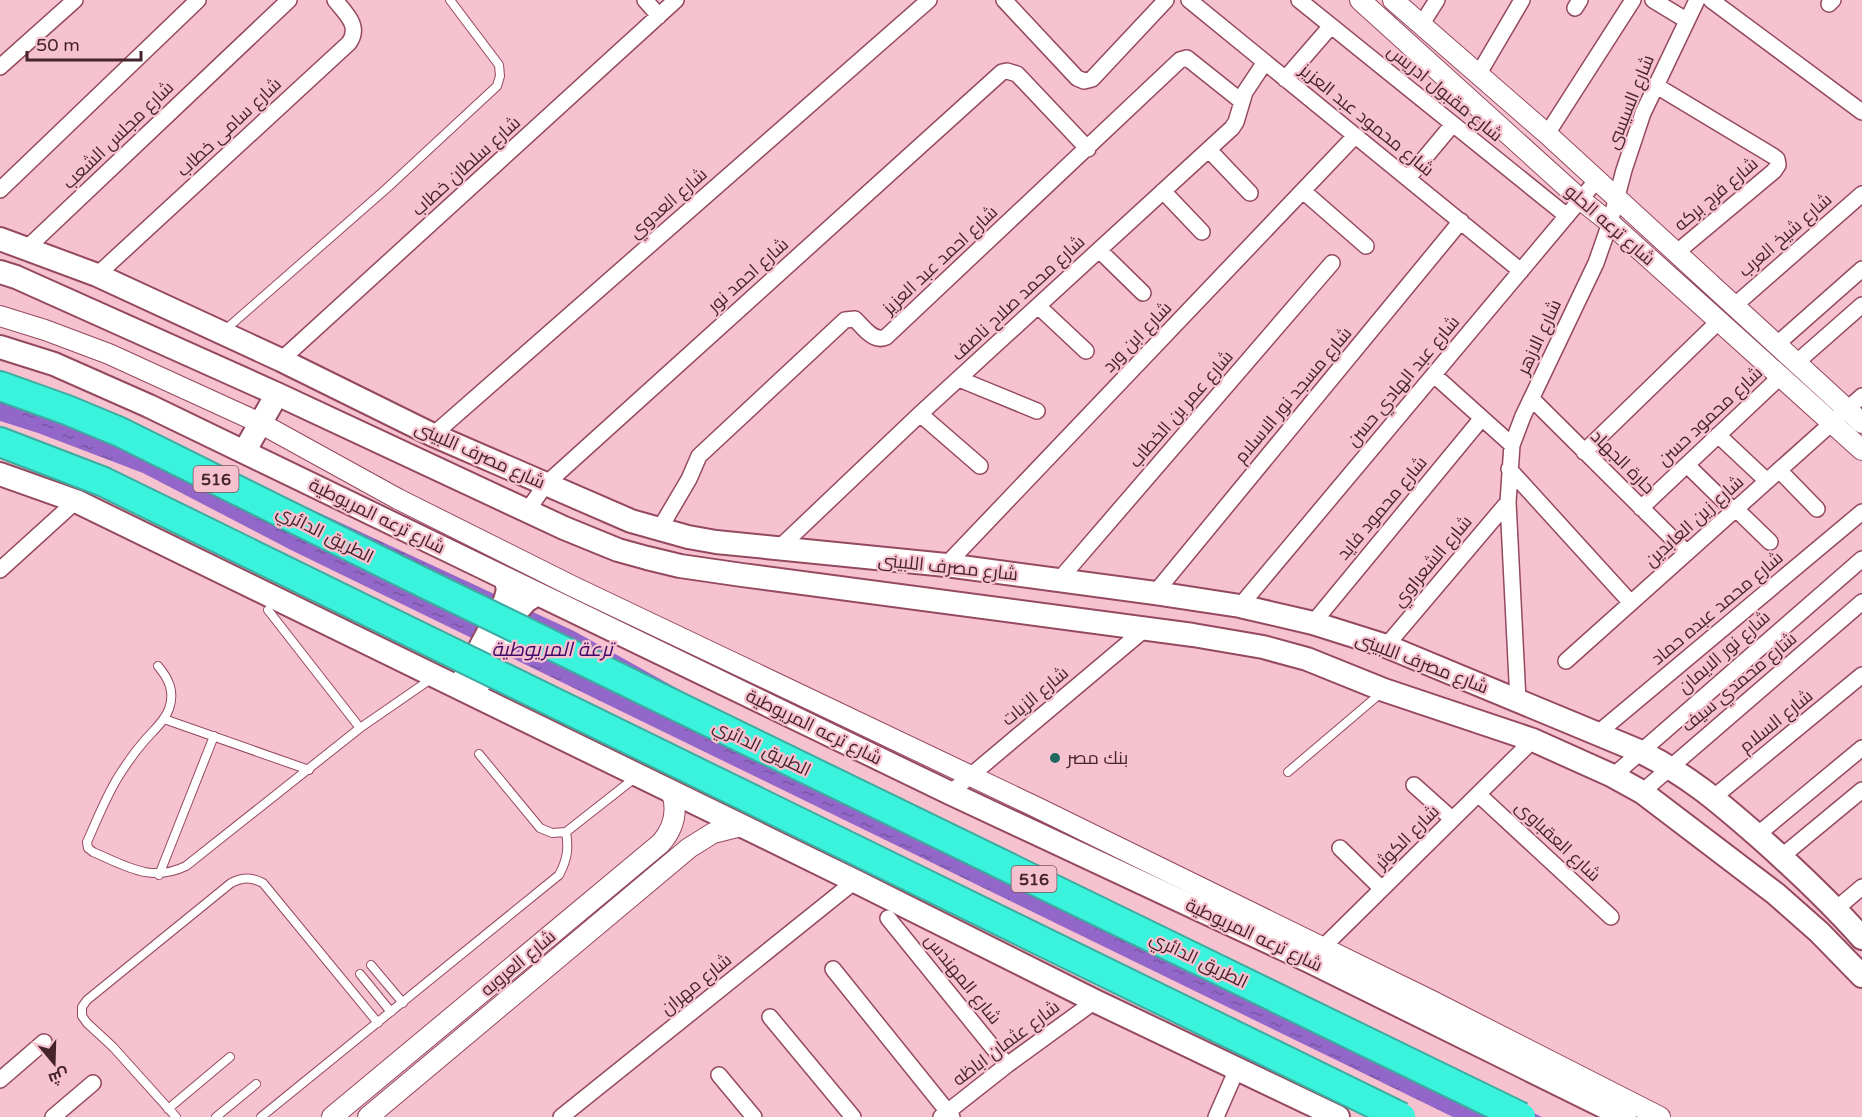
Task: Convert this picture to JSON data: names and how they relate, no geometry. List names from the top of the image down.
{
  "streets": {
    "highway": ["516", "الطريق الدائري"],
    "main road": ["شارع مصرف اللبينى", "شارع ترعه المريوطية"],
    "street": [
      "شارع مقبول ادريس",
      "شارع السيسى",
      "شارع محمود عبد العزيز",
      "شارع سامى خطاب",
      "شارع مجلس الشعب",
      "شارع سلطان خطاب",
      "شارع فرج بركه",
      "شارع العدوي",
      "شارع ترعه الحلو",
      "شارع شيخ العرب",
      "شارع احمد عبد العزيز",
      "شارع احمد نور",
      "شارع محمد صلاح ناصف",
      "شارع ابن ورد",
      "شارع الازهر",
      "شارع عبد الهادي حسن",
      "شارع مسجد نور الاسلام",
      "شارع عمر بن الخطاب",
      "شارع محمود حسن",
      "حارة الجهاد",
      "شارع محمود فايد",
      "شارع زين العابدين",
      "شارع الشعراوي",
      "شارع محمد عبده حماد",
      "شارع نور الايمان",
      "شارع محمدي سيف",
      "شارع الزيات",
      "شارع السلام",
      "شارع الكوثر",
      "شارع العقباوى",
      "شارع العروبه",
      "شارع المهندس",
      "شارع مهران",
      "شارع عثمان اباظه"
    ]
  },
  "crossings": [
    ["شارع مقبول ادريس", "شارع عبد الهادي حسن"],
    ["شارع السيسى", "شارع فرج بركه"],
    ["شارع السيسى", "شارع ترعه الحلو"],
    ["شارع السيسى", "شارع الازهر"],
    ["شارع محمود عبد العزيز", "شارع محمد صلاح ناصف"],
    ["شارع محمود عبد العزيز", "شارع ابن ورد"],
    ["شارع محمود عبد العزيز", "شارع عبد الهادي حسن"],
    ["شارع محمود عبد العزيز", "شارع مسجد نور الاسلام"],
    ["شارع سامى خطاب", "شارع مصرف اللبينى"],
    ["شارع مجلس الشعب", "شارع مصرف اللبينى"],
    ["شارع سلطان خطاب", "شارع مصرف اللبينى"],
    ["شارع فرج بركه", "شارع ترعه الحلو"],
    ["شارع العدوي", "شارع مصرف اللبينى"],
    ["شارع ترعه الحلو", "شارع شيخ العرب"],
    ["شارع ترعه الحلو", "شارع الازهر"],
    ["شارع ترعه الحلو", "شارع عبد الهادي حسن"],
    ["شارع ترعه الحلو", "شارع محمود حسن"],
    ["شارع ترعه الحلو", "شارع زين العابدين"],
    ["شارع احمد عبد العزيز", "شارع احمد نور"],
    ["شارع احمد عبد العزيز", "شارع محمد صلاح ناصف"],
    ["شارع احمد عبد العزيز", "شارع مصرف اللبينى"],
    ["شارع احمد نور", "شارع مصرف اللبينى"],
    ["شارع محمد صلاح ناصف", "شارع مصرف اللبينى"],
    ["شارع ابن ورد", "شارع مصرف اللبينى"],
    ["شارع الازهر", "شارع مصرف اللبينى"],
    ["شارع الازهر", "حارة الجهاد"],
    ["شارع الازهر", "شارع الشعراوي"],
    ["شارع عبد الهادي حسن", "شارع مصرف اللبينى"],
    ["شارع مسجد نور الاسلام", "شارع مصرف اللبينى"],
    ["شارع عمر بن الخطاب", "شارع مصرف اللبينى"],
    ["شارع محمود حسن", "حارة الجهاد"],
    ["شارع مصرف اللبينى", "شارع محمود فايد"],
    ["شارع مصرف اللبينى", "شارع الشعراوي"],
    ["شارع مصرف اللبينى", "شارع محمد عبده حماد"],
    ["شارع مصرف اللبينى", "شارع نور الايمان"],
    ["شارع مصرف اللبينى", "شارع محمدي سيف"],
    ["شارع مصرف اللبينى", "شارع الزيات"],
    ["شارع مصرف اللبينى", "شارع السلام"],
    ["شارع مصرف اللبينى", "شارع الكوثر"],
    ["حارة الجهاد", "شارع زين العابدين"],
    ["شارع ترعه المريوطية", "شارع الزيات"],
    ["شارع ترعه المريوطية", "شارع الكوثر"],
    ["شارع الكوثر", "شارع العقباوى"],
    ["شارع المهندس", "شارع عثمان اباظه"]
  ],
  "water": ["ترعة المريوطية"],
  "places": ["بنك مصر"],
  "scale_bar": "50 m",
  "north": "bottom"
}
